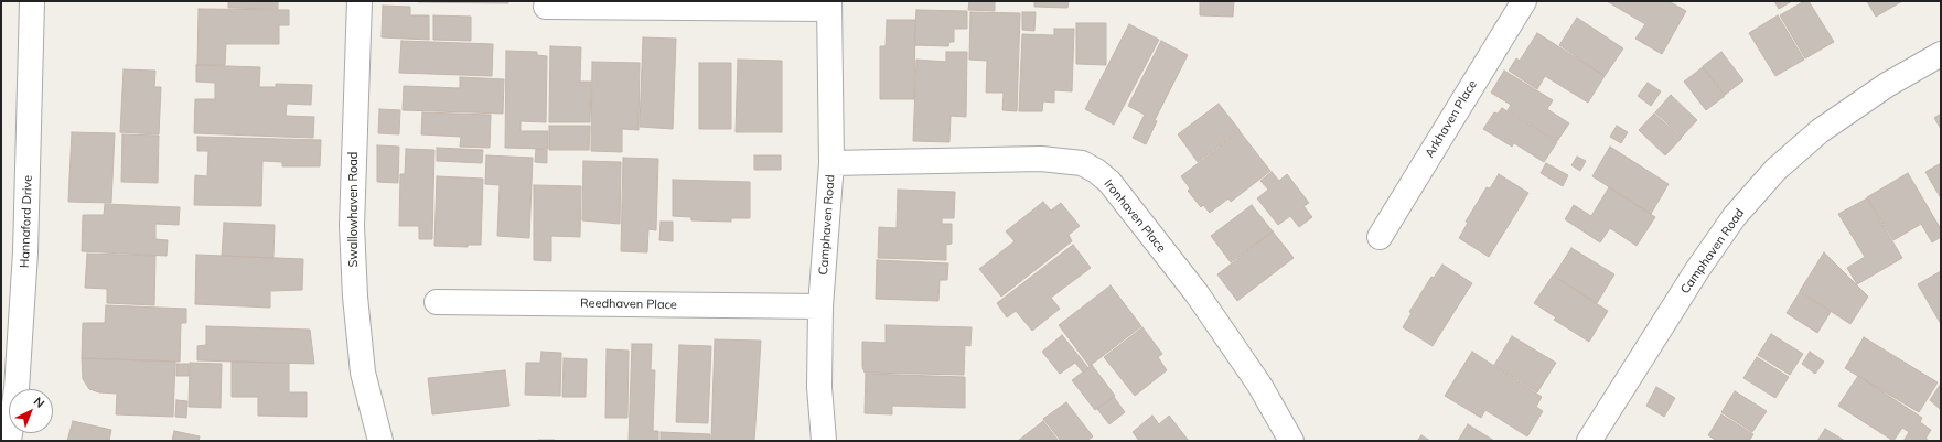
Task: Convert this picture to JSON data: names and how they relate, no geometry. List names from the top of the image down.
{
  "streets": {
    "street": [
      "Arkhaven Place",
      "Swallowhaven Road",
      "Ironhaven Place",
      "Hannaford Drive",
      "Camphaven Road",
      "Reedhaven Place"
    ]
  },
  "crossings": [
    ["Ironhaven Place", "Camphaven Road"],
    ["Camphaven Road", "Reedhaven Place"]
  ],
  "north": "top right"
}
